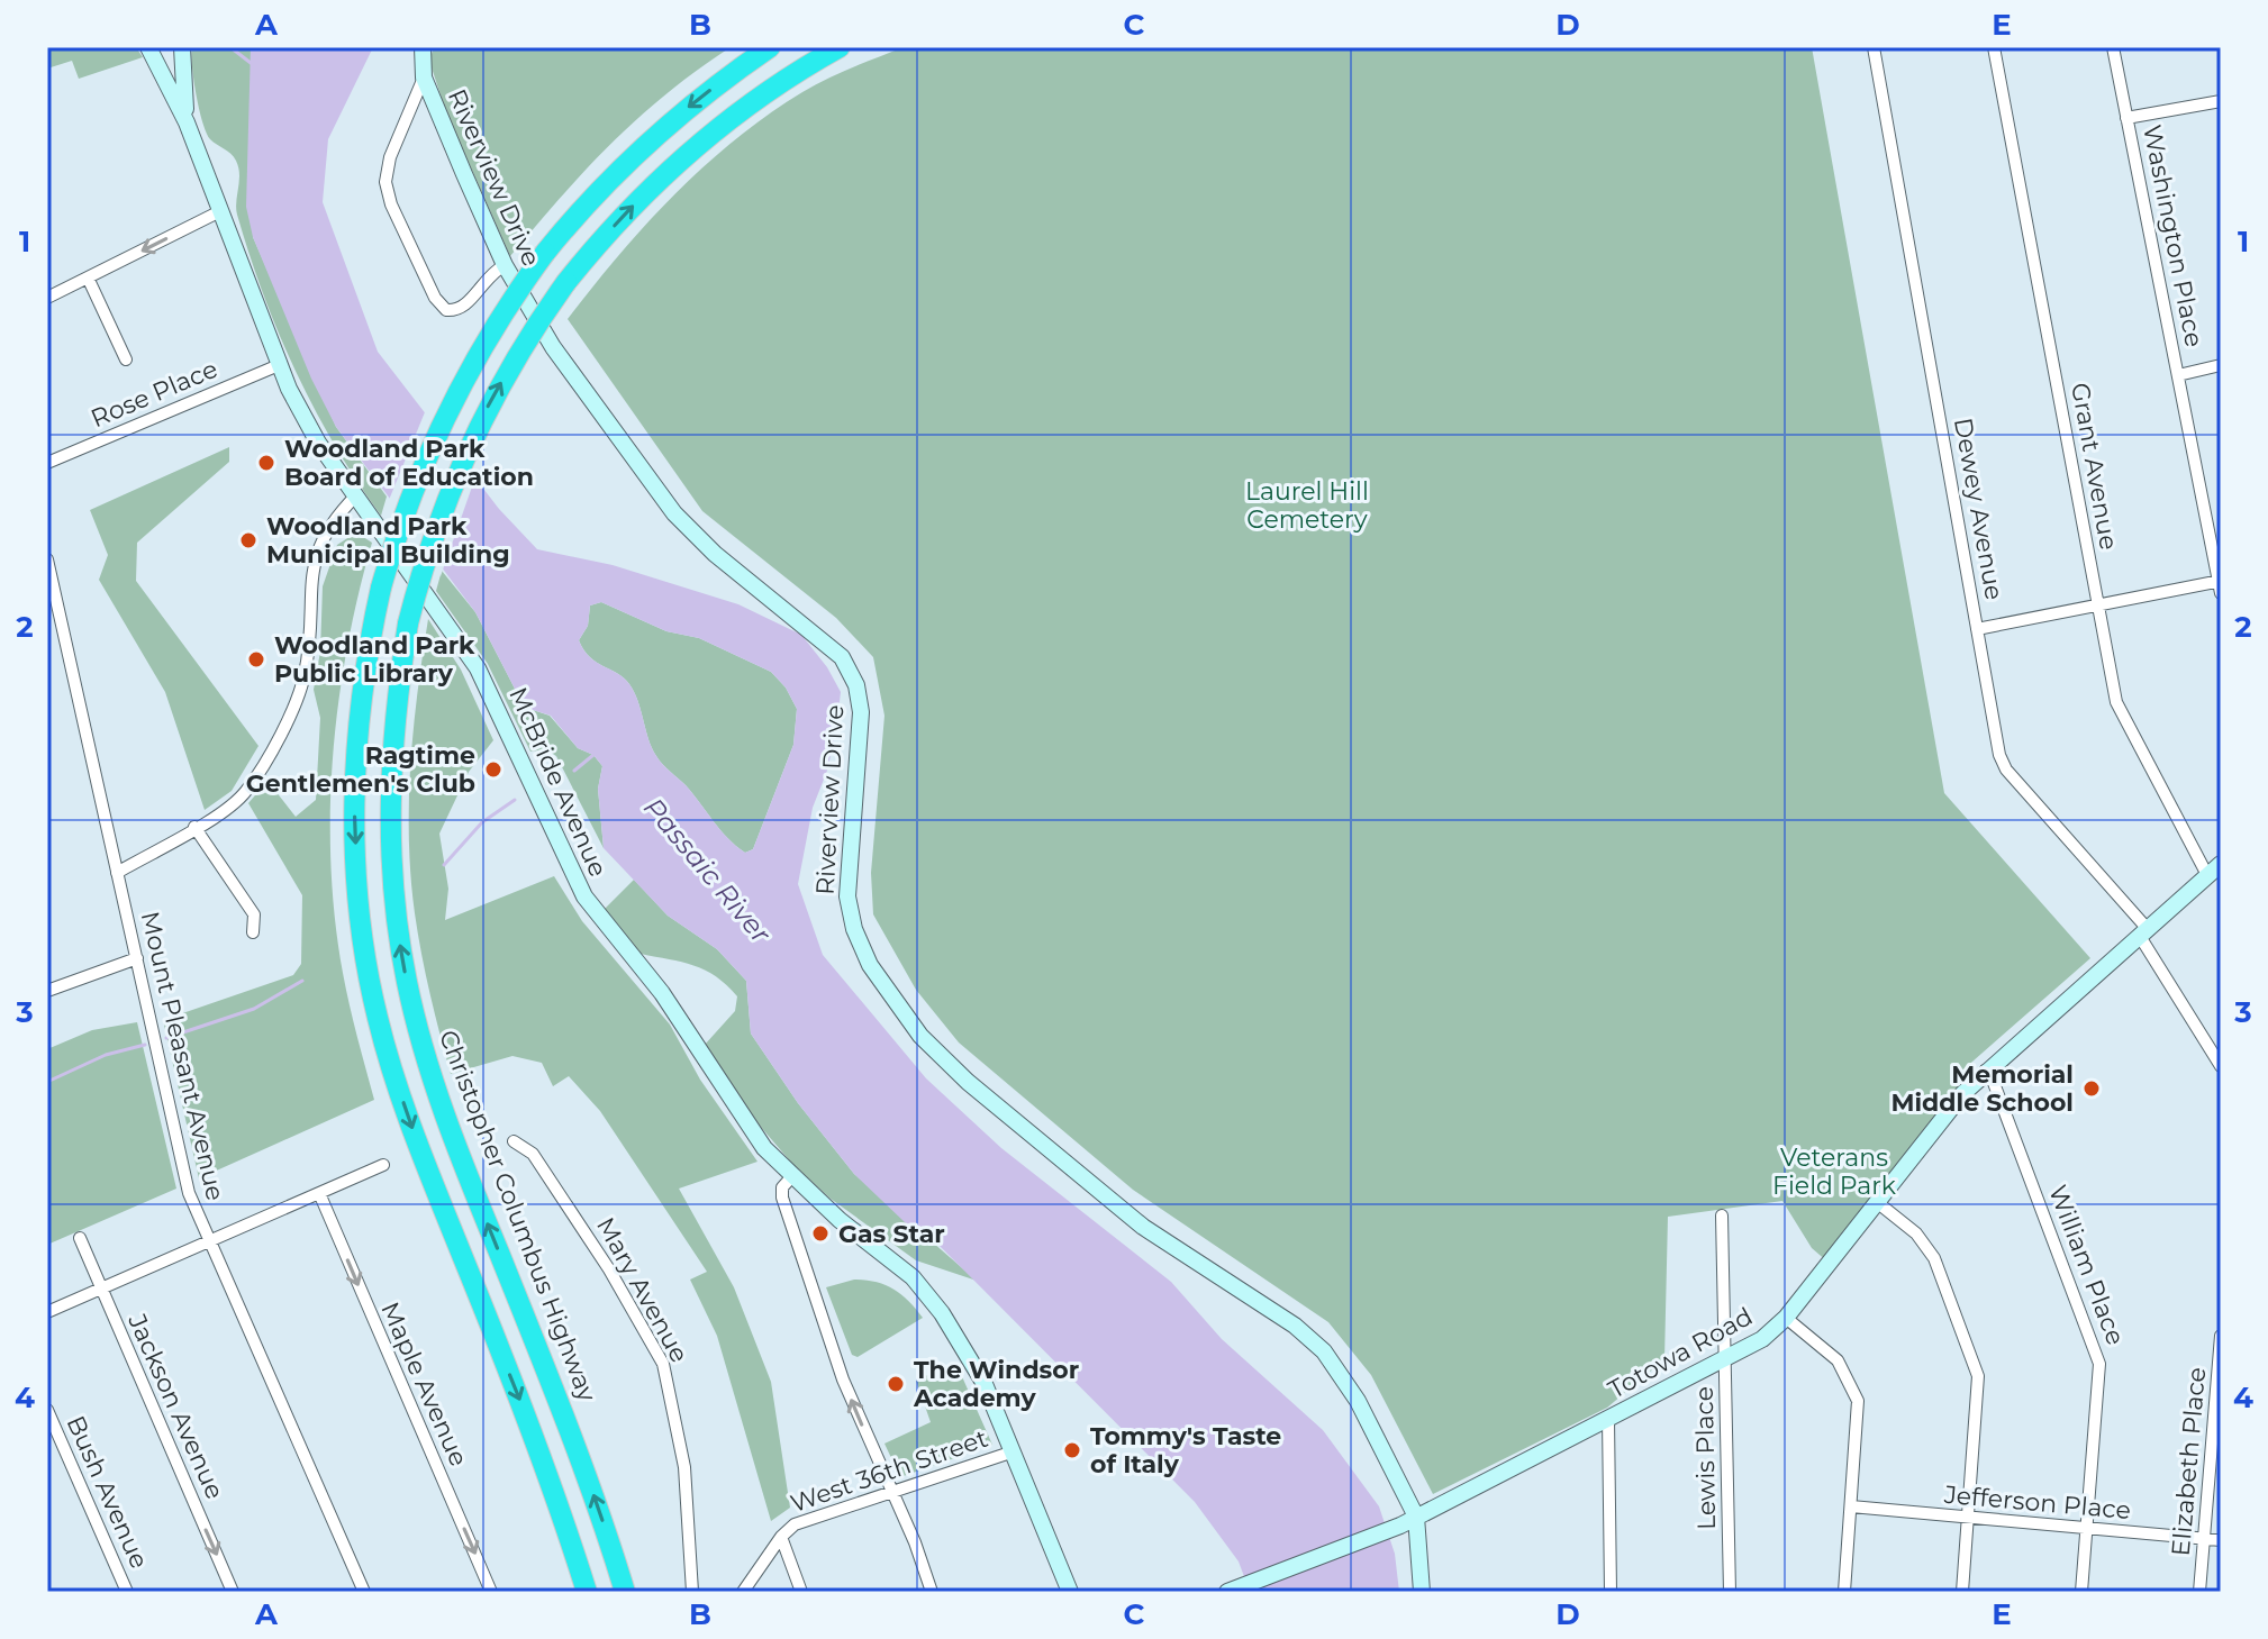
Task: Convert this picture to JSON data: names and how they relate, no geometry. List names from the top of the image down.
{
  "streets": {
    "highway": ["Christopher Columbus Highway"],
    "main road": ["Riverview Drive", "McBride Avenue", "Totowa Road"],
    "street": [
      "Washington Place",
      "Rose Place",
      "Grant Avenue",
      "Dewey Avenue",
      "Mount Pleasant Avenue",
      "William Place",
      "Mary Avenue",
      "Maple Avenue",
      "Jackson Avenue",
      "Lewis Place",
      "Elizabeth Place",
      "West 36th Street",
      "Bush Avenue",
      "Jefferson Place"
    ]
  },
  "crossings": [
    ["Riverview Drive", "Totowa Road"],
    ["Rose Place", "McBride Avenue"],
    ["Grant Avenue", "Totowa Road"],
    ["Dewey Avenue", "Totowa Road"],
    ["McBride Avenue", "West 36th Street"],
    ["William Place", "Totowa Road"],
    ["William Place", "Jefferson Place"],
    ["Totowa Road", "Lewis Place"],
    ["Elizabeth Place", "Jefferson Place"]
  ],
  "one_way": ["Maple Avenue", "Jackson Avenue"],
  "water": ["Passaic River"],
  "parks": ["Laurel Hill Cemetery", "Veterans Field Park"],
  "places": [
    "Woodland Park Board of Education",
    "Woodland Park Municipal Building",
    "Woodland Park Public Library",
    "Ragtime Gentlemen's Club",
    "Memorial Middle School",
    "Gas Star",
    "The Windsor Academy",
    "Tommy's Taste of Italy"
  ],
  "grid": {
    "columns": [
      "A",
      "B",
      "C",
      "D",
      "E"
    ],
    "rows": [
      "1",
      "2",
      "3",
      "4"
    ]
  }
}
